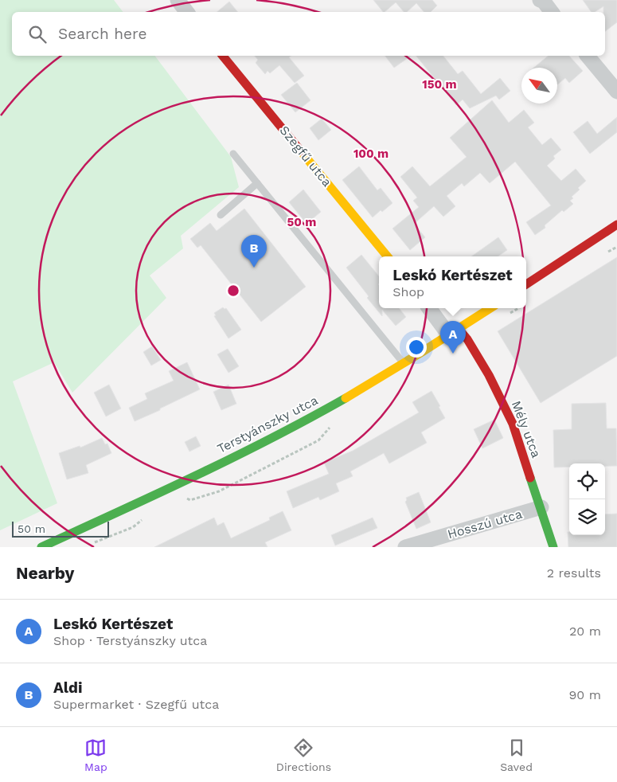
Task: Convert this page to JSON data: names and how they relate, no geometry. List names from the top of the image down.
{
  "streets": {
    "main road": ["Szegfű utca", "Terstyánszky utca", "Mély utca"],
    "street": ["Hosszú utca"]
  },
  "crossings": [
    ["Terstyánszky utca", "Mély utca"],
    ["Mély utca", "Hosszú utca"]
  ],
  "scale_bar": "50 m",
  "north": "top left",
  "page": {
    "search": "Search here",
    "pins": ["B", "A"],
    "popup": ["Leskó Kertészet", "Shop"],
    "scale": "50 m",
    "heading": ["Nearby", "2 results"],
    "list": [
      {
        "mark": "A",
        "name": "Leskó Kertészet",
        "note": "Shop · Terstyánszky utca",
        "value": "20 m"
      },
      {
        "mark": "B",
        "name": "Aldi",
        "note": "Supermarket · Szegfű utca",
        "value": "90 m"
      }
    ],
    "nav": ["Map", "Directions", "Saved"]
  },
  "rings": ["150 m", "100 m", "50 m"]
}
